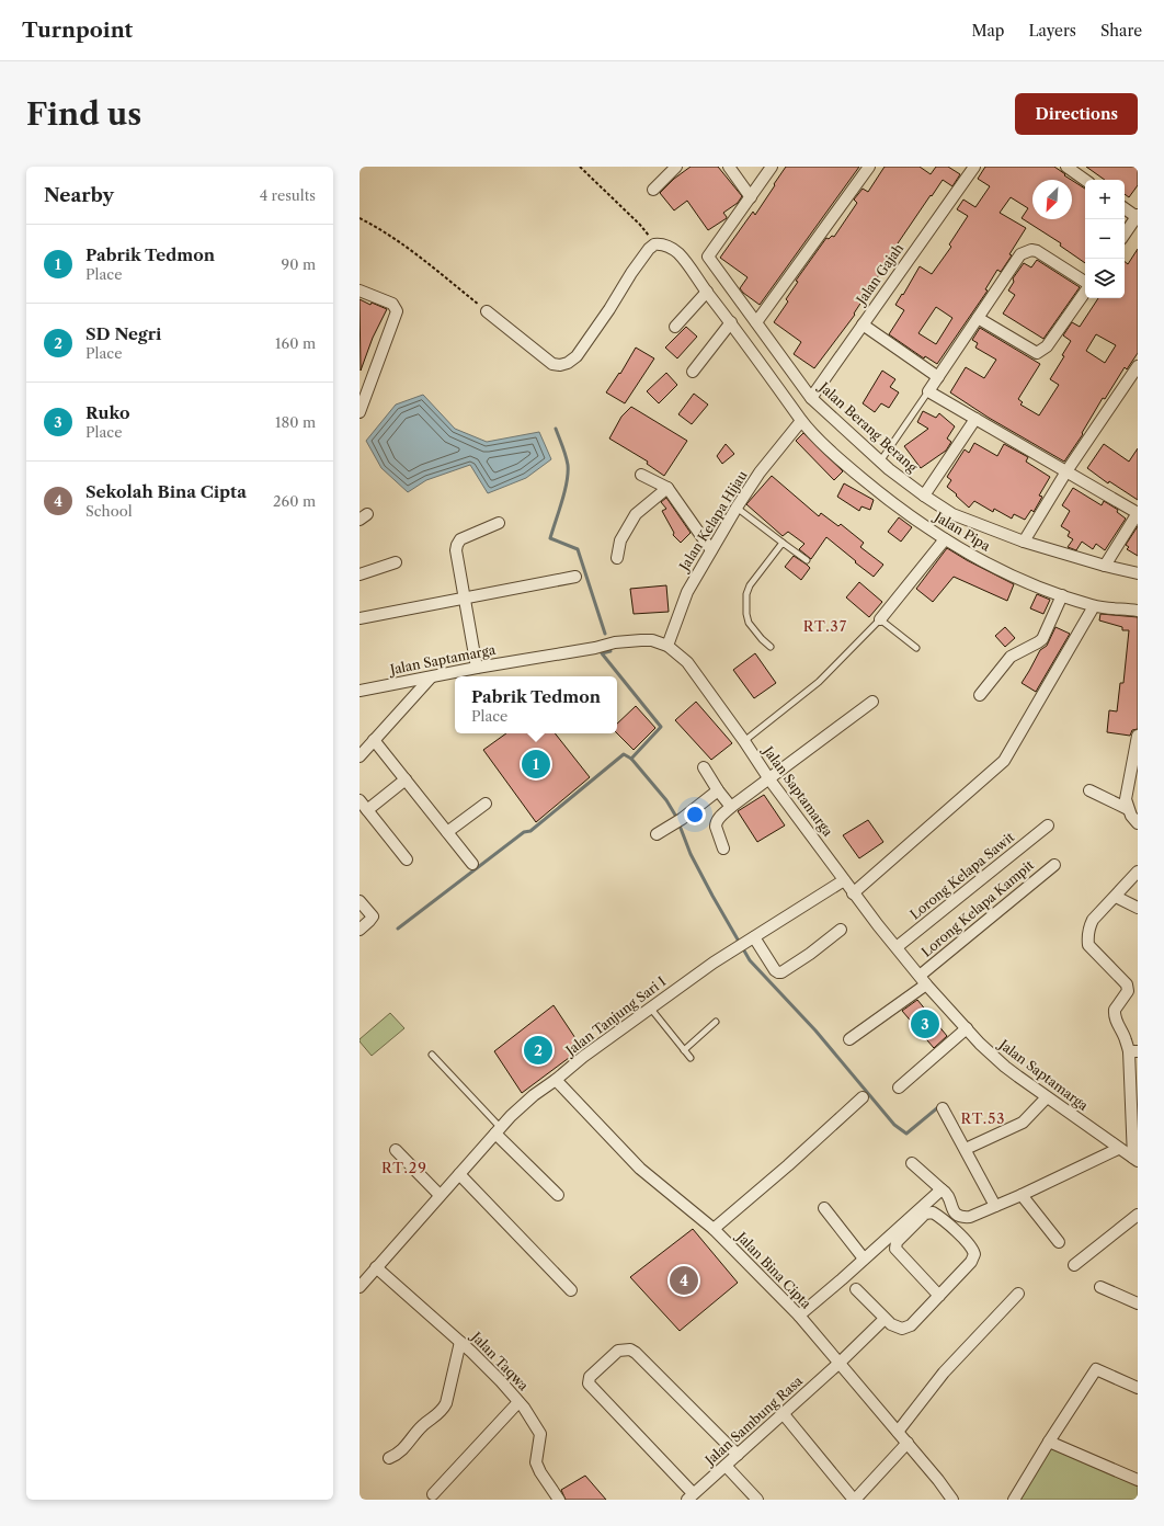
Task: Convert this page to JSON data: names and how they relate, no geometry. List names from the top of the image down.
{
  "streets": {
    "street": [
      "Jalan Gajah",
      "Jalan Berang Berang",
      "Jalan Kelapa Hijau",
      "Jalan Pipa",
      "Jalan Saptamarga",
      "Lorong Kelapa Sawit",
      "Lorong Kelapa Kampit",
      "Jalan Tanjung Sari I",
      "Jalan Bina Cipta",
      "Jalan Taqwa",
      "Jalan Sambung Rasa"
    ]
  },
  "crossings": [
    ["Jalan Gajah", "Jalan Berang Berang"],
    ["Jalan Kelapa Hijau", "Jalan Pipa"],
    ["Jalan Kelapa Hijau", "Jalan Saptamarga"],
    ["Jalan Saptamarga", "Lorong Kelapa Sawit"],
    ["Jalan Saptamarga", "Lorong Kelapa Kampit"],
    ["Jalan Tanjung Sari I", "Jalan Bina Cipta"],
    ["Jalan Tanjung Sari I", "Jalan Taqwa"],
    ["Jalan Bina Cipta", "Jalan Sambung Rasa"]
  ],
  "districts": ["RT.37", "RT.53", "RT.29"],
  "north": "bottom left",
  "page": {
    "header": "Turnpoint",
    "nav": ["Map", "Layers", "Share"],
    "buttons": "Directions",
    "title": "Find us",
    "heading": ["Nearby", "4 results"],
    "map_buttons": ["+", "−"],
    "list": [
      {
        "mark": "1",
        "name": "Pabrik Tedmon",
        "note": "Place",
        "value": "90 m"
      },
      {
        "mark": "2",
        "name": "SD Negri",
        "note": "Place",
        "value": "160 m"
      },
      {
        "mark": "3",
        "name": "Ruko",
        "note": "Place",
        "value": "180 m"
      },
      {
        "mark": "4",
        "name": "Sekolah Bina Cipta",
        "note": "School",
        "value": "260 m"
      }
    ],
    "popup": ["Pabrik Tedmon", "Place"],
    "pins": [
      "1",
      "3",
      "2",
      "4"
    ]
  }
}
